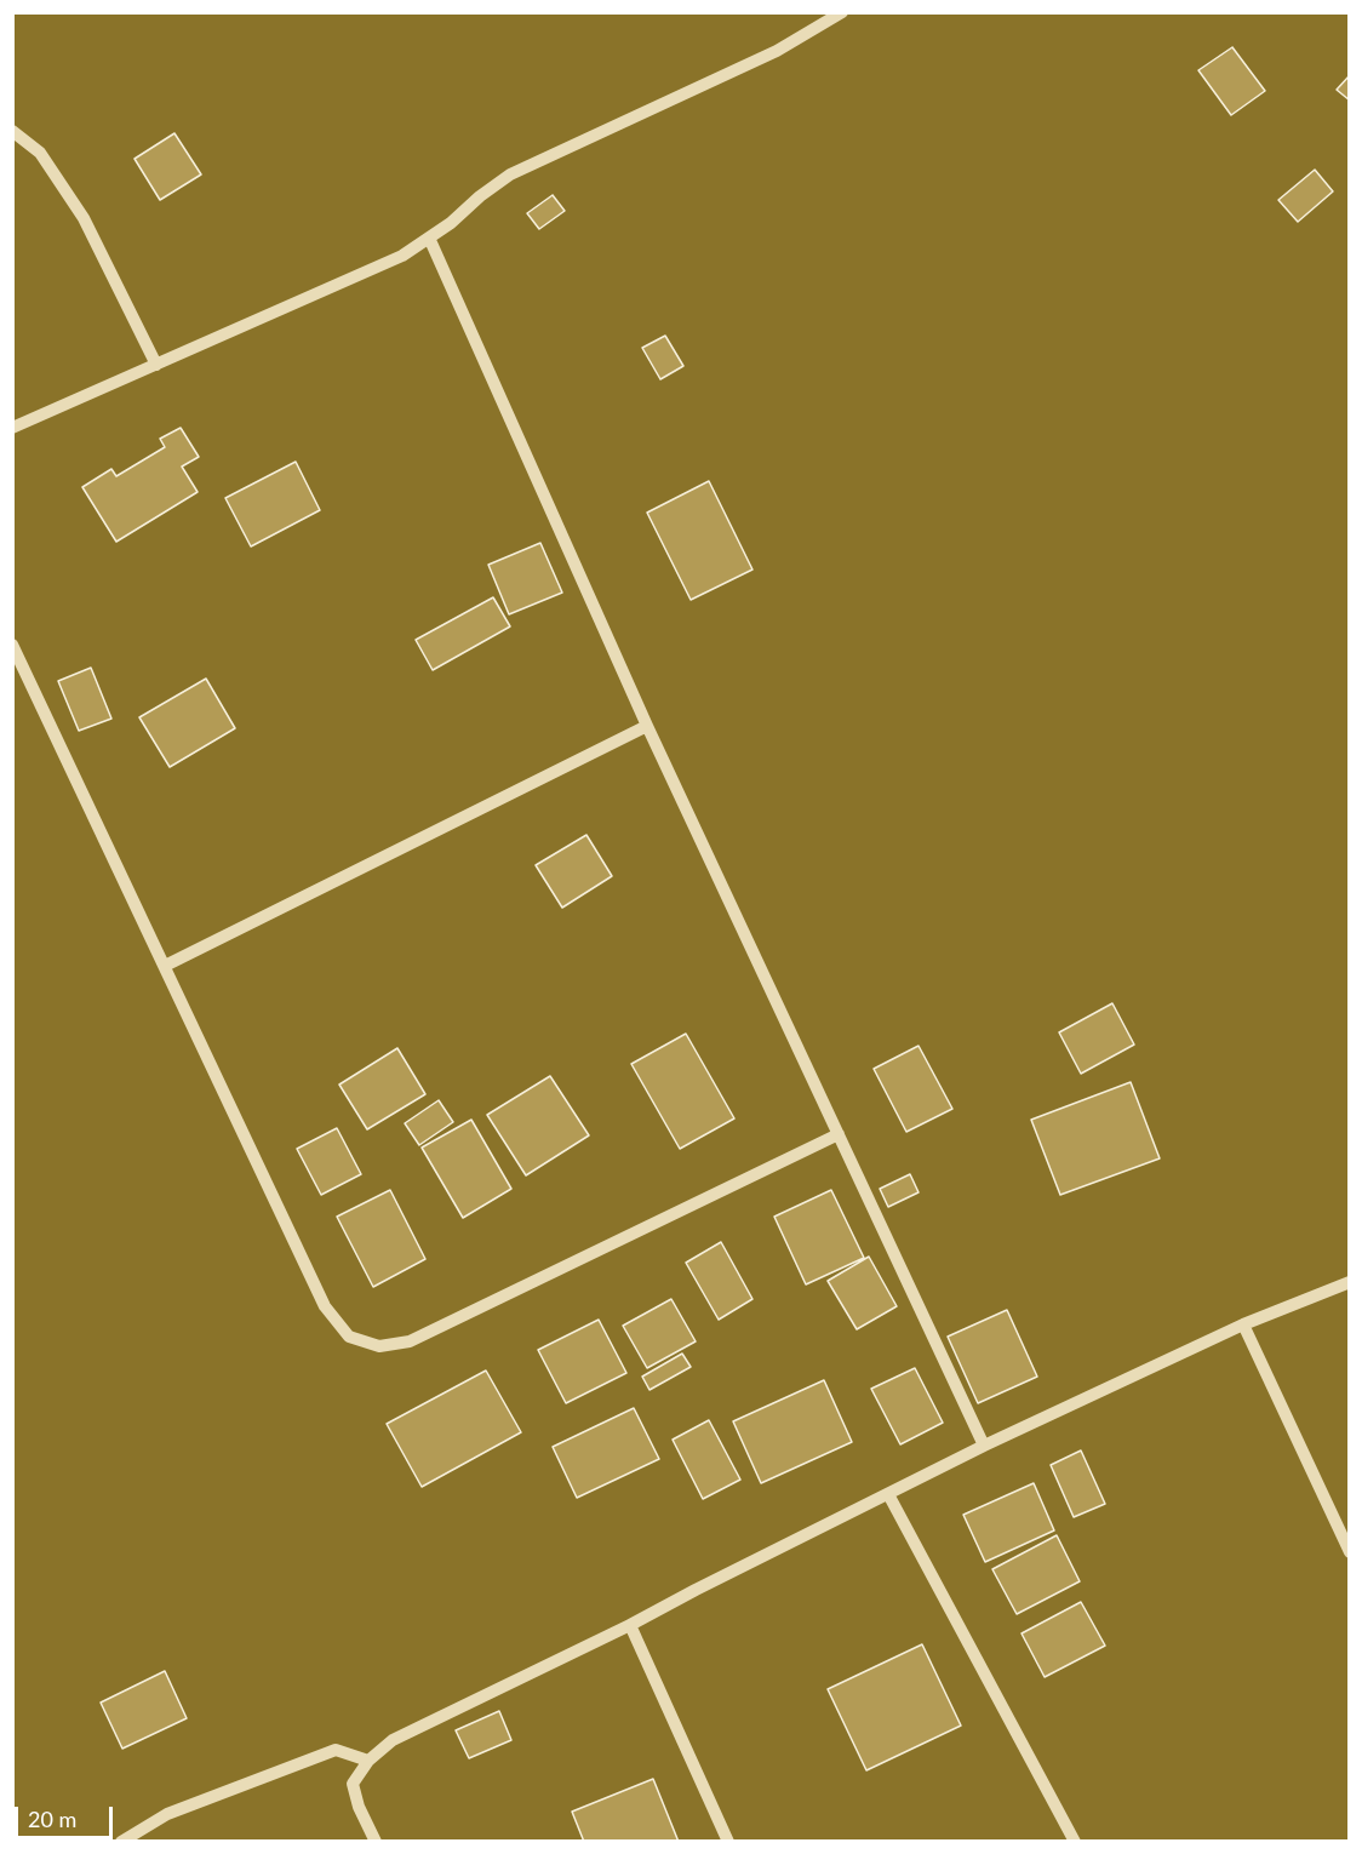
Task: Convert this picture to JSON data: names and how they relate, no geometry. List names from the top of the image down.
{
  "scale_bar": "20 m"
}
